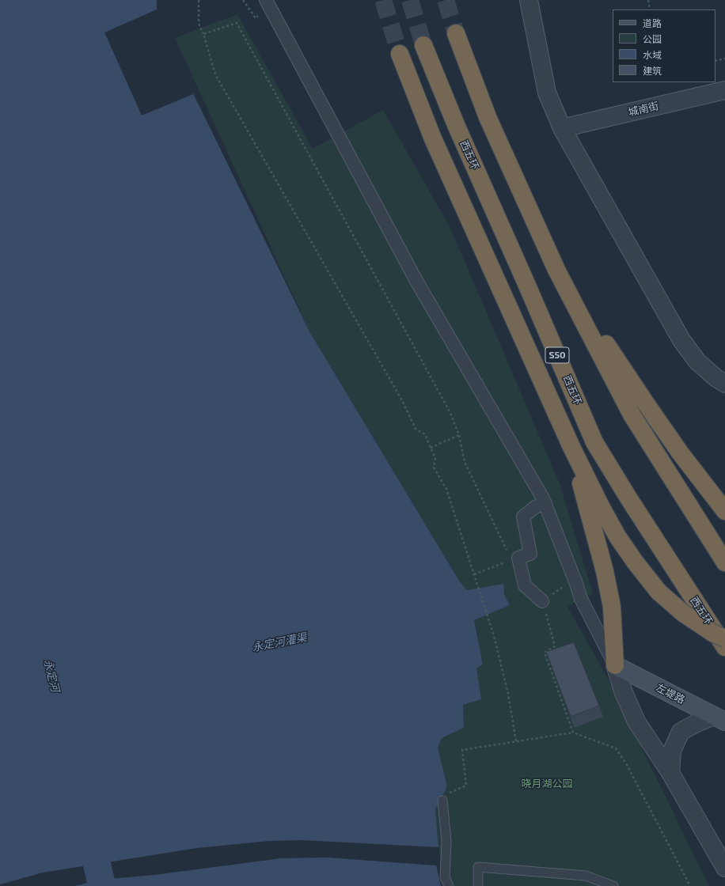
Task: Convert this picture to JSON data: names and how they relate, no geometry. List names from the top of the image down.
{
  "streets": {
    "highway": ["西五环", "S50"],
    "main road": ["左堤路"],
    "street": ["城南街"]
  },
  "water": ["永定河灌渠", "永定河"],
  "parks": ["晓月湖公园"],
  "legend": [
    "道路",
    "公园",
    "水域",
    "建筑"
  ]
}
